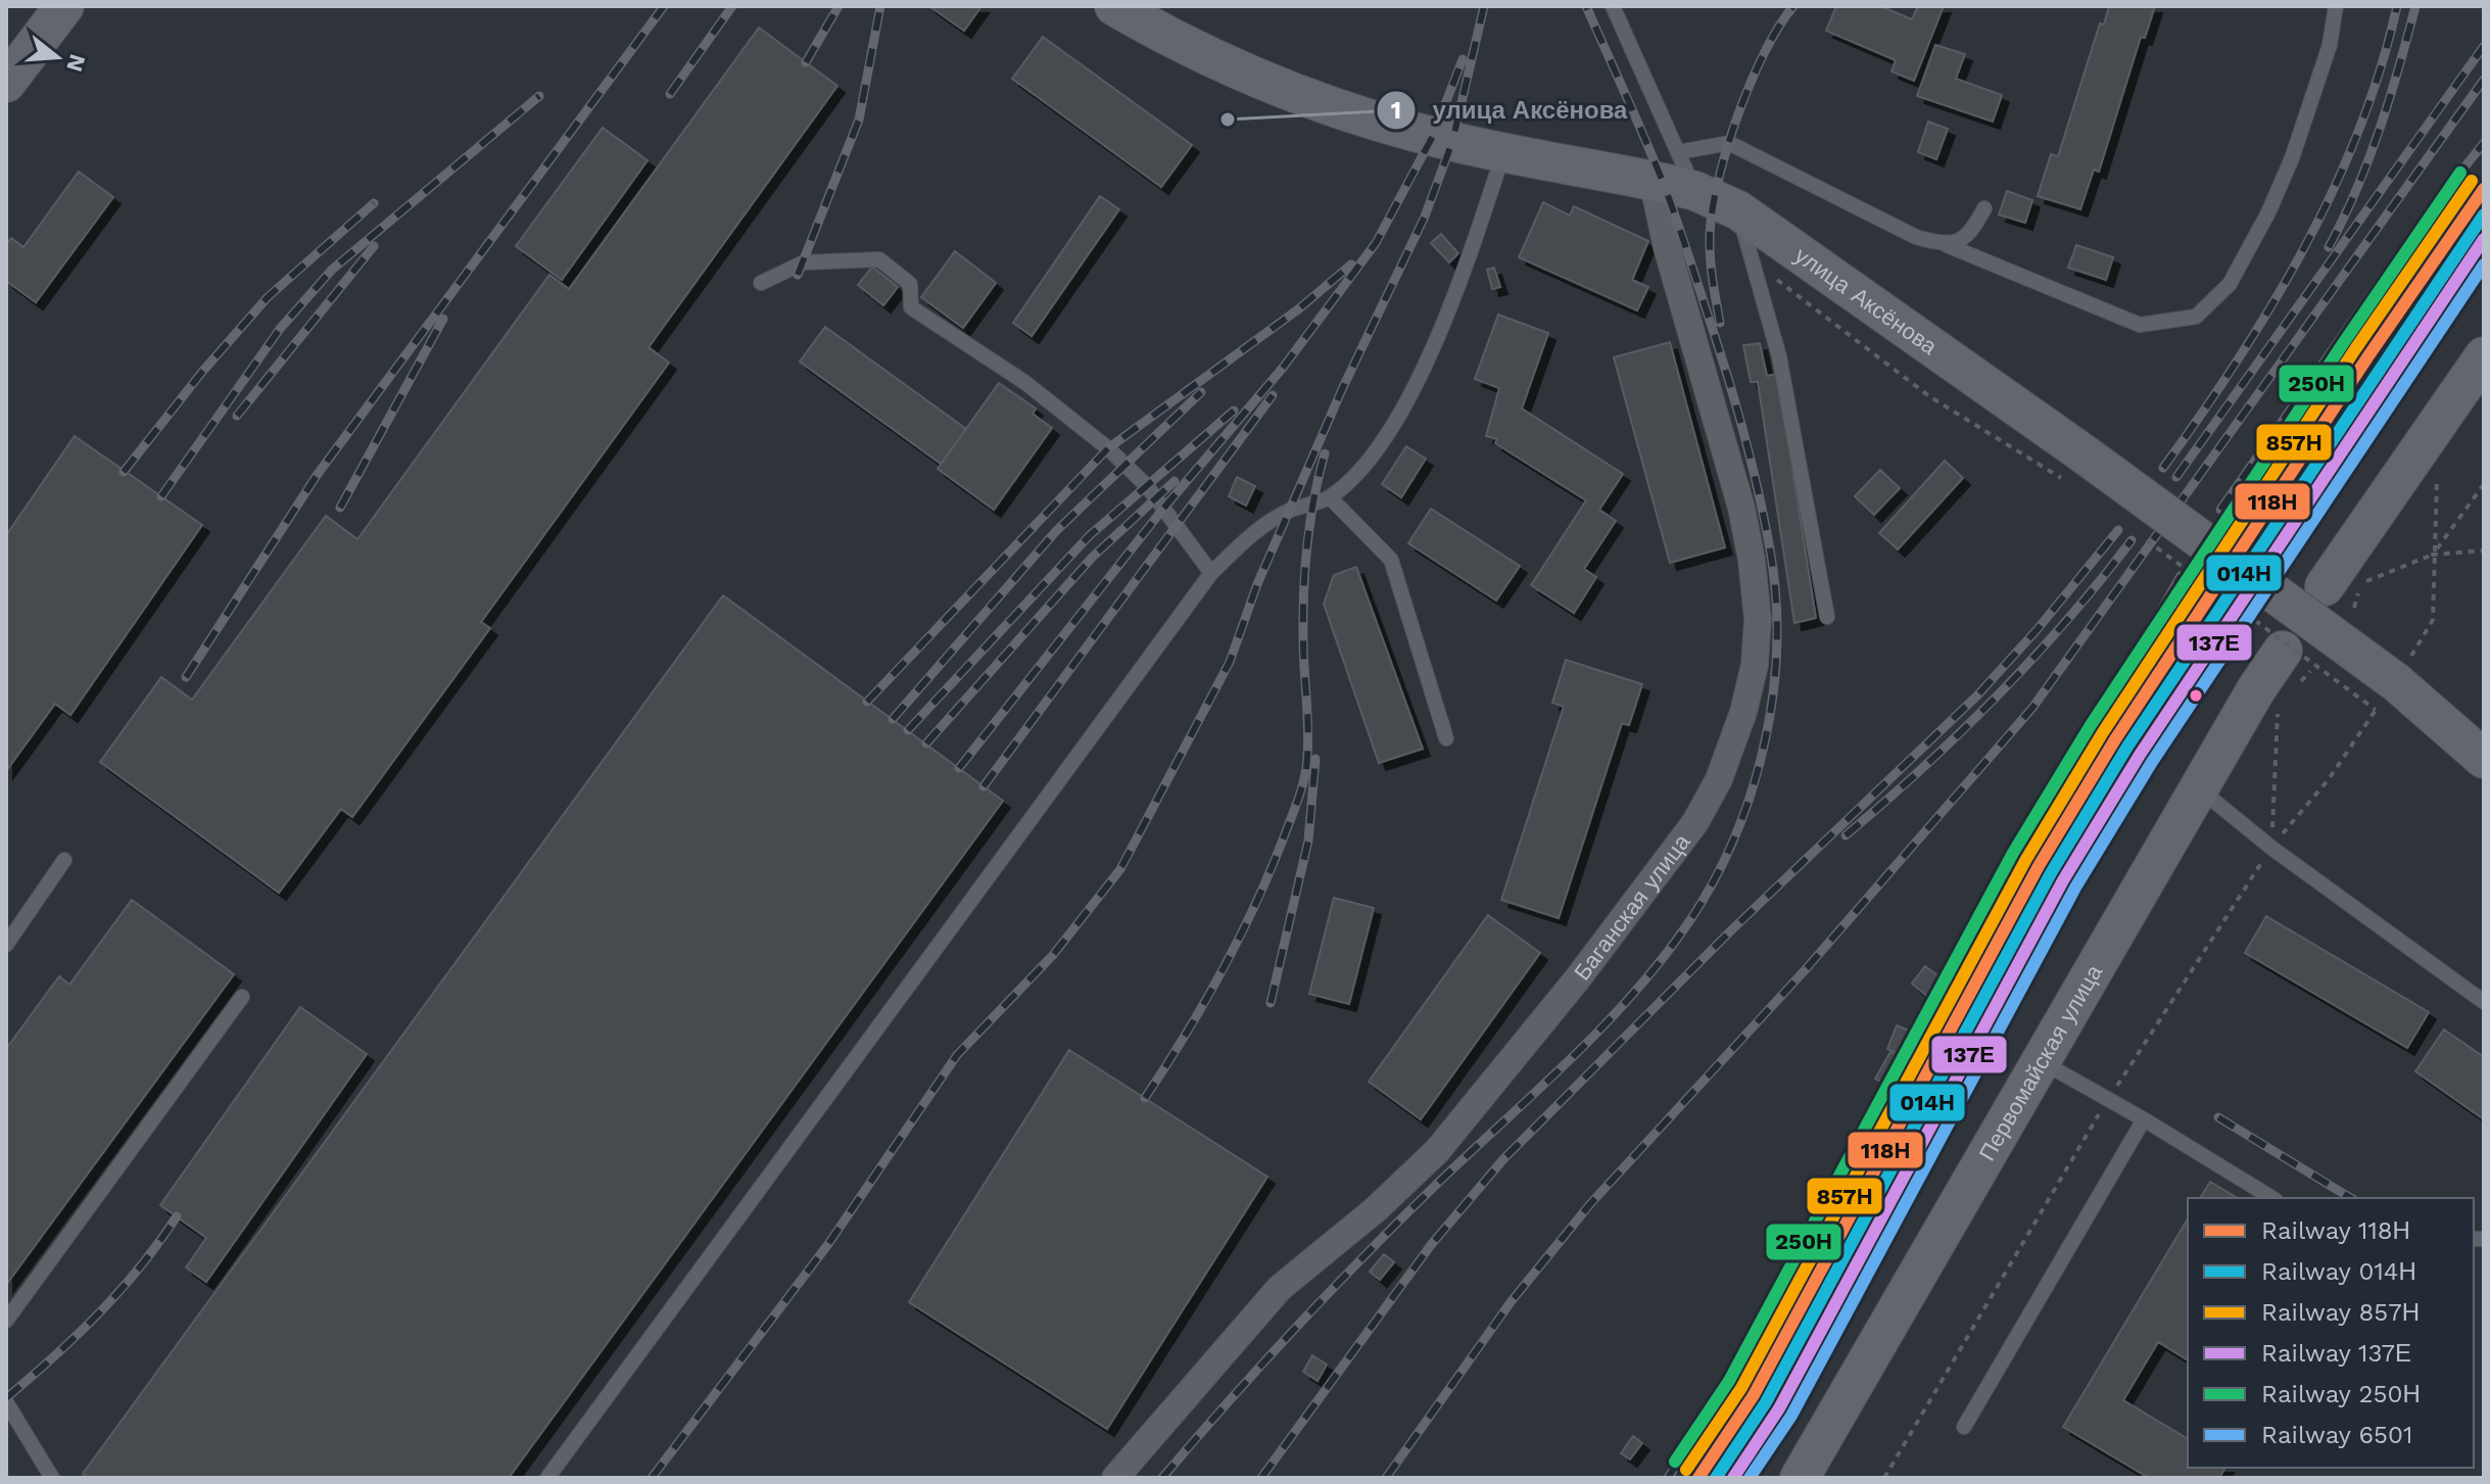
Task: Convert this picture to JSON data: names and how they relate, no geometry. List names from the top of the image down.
{
  "streets": {
    "street": ["улица Аксёнова", "Баганская улица", "Первомайская улица"]
  },
  "crossings": [
    ["улица Аксёнова", "Баганская улица"]
  ],
  "places": ["улица Аксёнова"],
  "lines": [
    "rail line 250Н",
    "rail line 857Н",
    "rail line 118Н",
    "rail line 014Н",
    "rail line 137Е",
    "rail line 6501"
  ],
  "legend": [
    "Railway 118Н",
    "Railway 014Н",
    "Railway 857Н",
    "Railway 137Е",
    "Railway 250Н",
    "Railway 6501"
  ],
  "north": "right"
}
